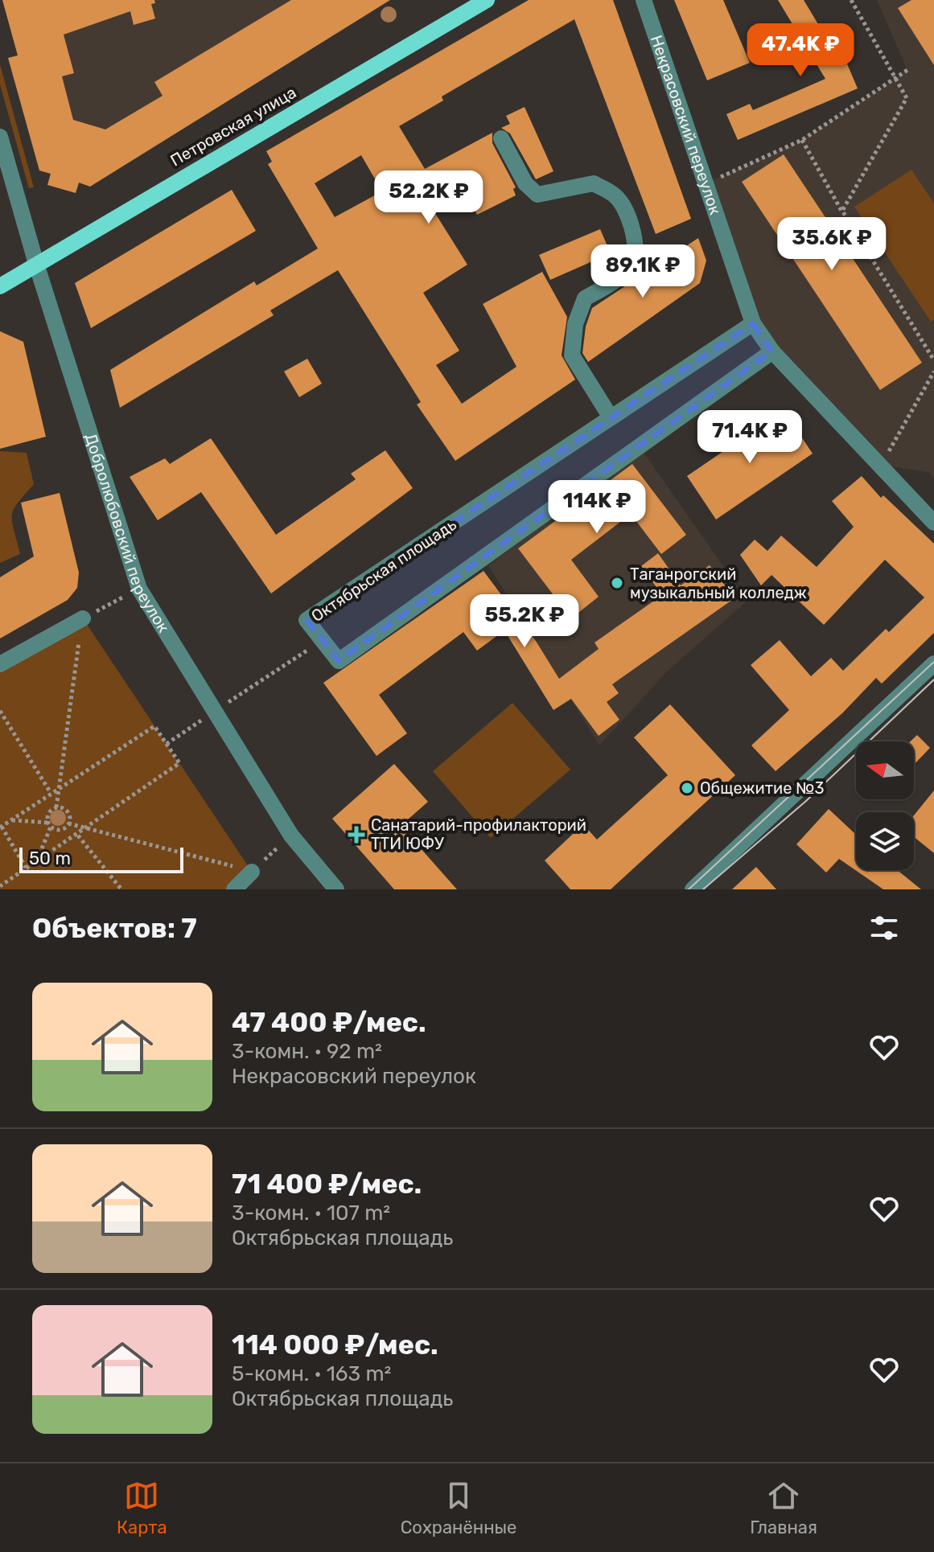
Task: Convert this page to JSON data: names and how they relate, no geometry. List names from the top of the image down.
{
  "streets": {
    "main road": ["Петровская улица"],
    "street": ["Некрасовский переулок", "Добролюбовский переулок", "Октябрьская площадь"]
  },
  "crossings": [
    ["Некрасовский переулок", "Октябрьская площадь"],
    ["Петровская улица", "Добролюбовский переулок"]
  ],
  "places": {
    "other": ["Таганрогский музыкальный колледж", "Общежитие №3"],
    "health": ["Санатарий-профилакторий ТТИ ЮФУ"]
  },
  "scale_bar": "50 m",
  "north": "left",
  "page": {
    "price": [
      "47.4K ₽",
      "52.2K ₽",
      "35.6K ₽",
      "89.1K ₽",
      "71.4K ₽",
      "114K ₽",
      "55.2K ₽"
    ],
    "scale": "50 m",
    "heading": "Объектов: 7",
    "list": [
      {
        "name": "47 400 ₽/мес.",
        "note": "3-комн. · 92 m² · Некрасовский переулок"
      },
      {
        "name": "71 400 ₽/мес.",
        "note": "3-комн. · 107 m² · Октябрьская площадь"
      },
      {
        "name": "114 000 ₽/мес.",
        "note": "5-комн. · 163 m² · Октябрьская площадь"
      }
    ],
    "tabs": ["Карта", "Сохранённые", "Главная"]
  }
}
